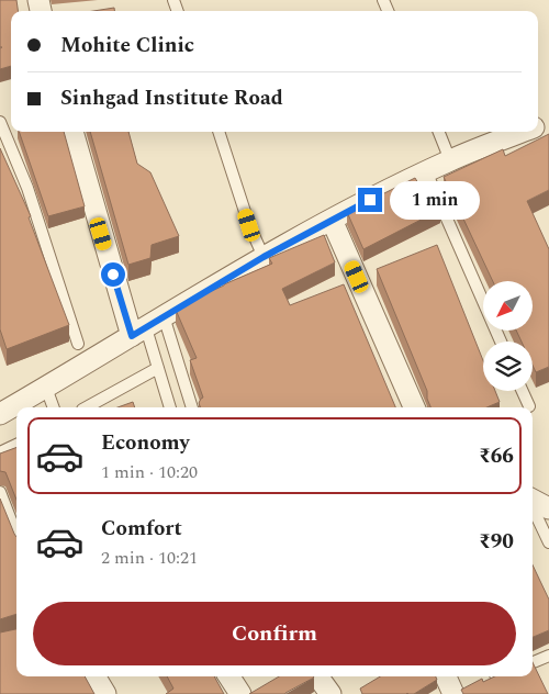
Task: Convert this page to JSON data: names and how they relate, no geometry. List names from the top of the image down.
{
  "north": "bottom left",
  "page": {
    "banner": ["Mohite Clinic", "Sinhgad Institute Road"],
    "bubble": "1 min",
    "list": [
      {
        "name": "Economy",
        "note": "1 min · 10:20",
        "value": "₹66"
      },
      {
        "name": "Comfort",
        "note": "2 min · 10:21",
        "value": "₹90"
      }
    ],
    "buttons": "Confirm"
  }
}
